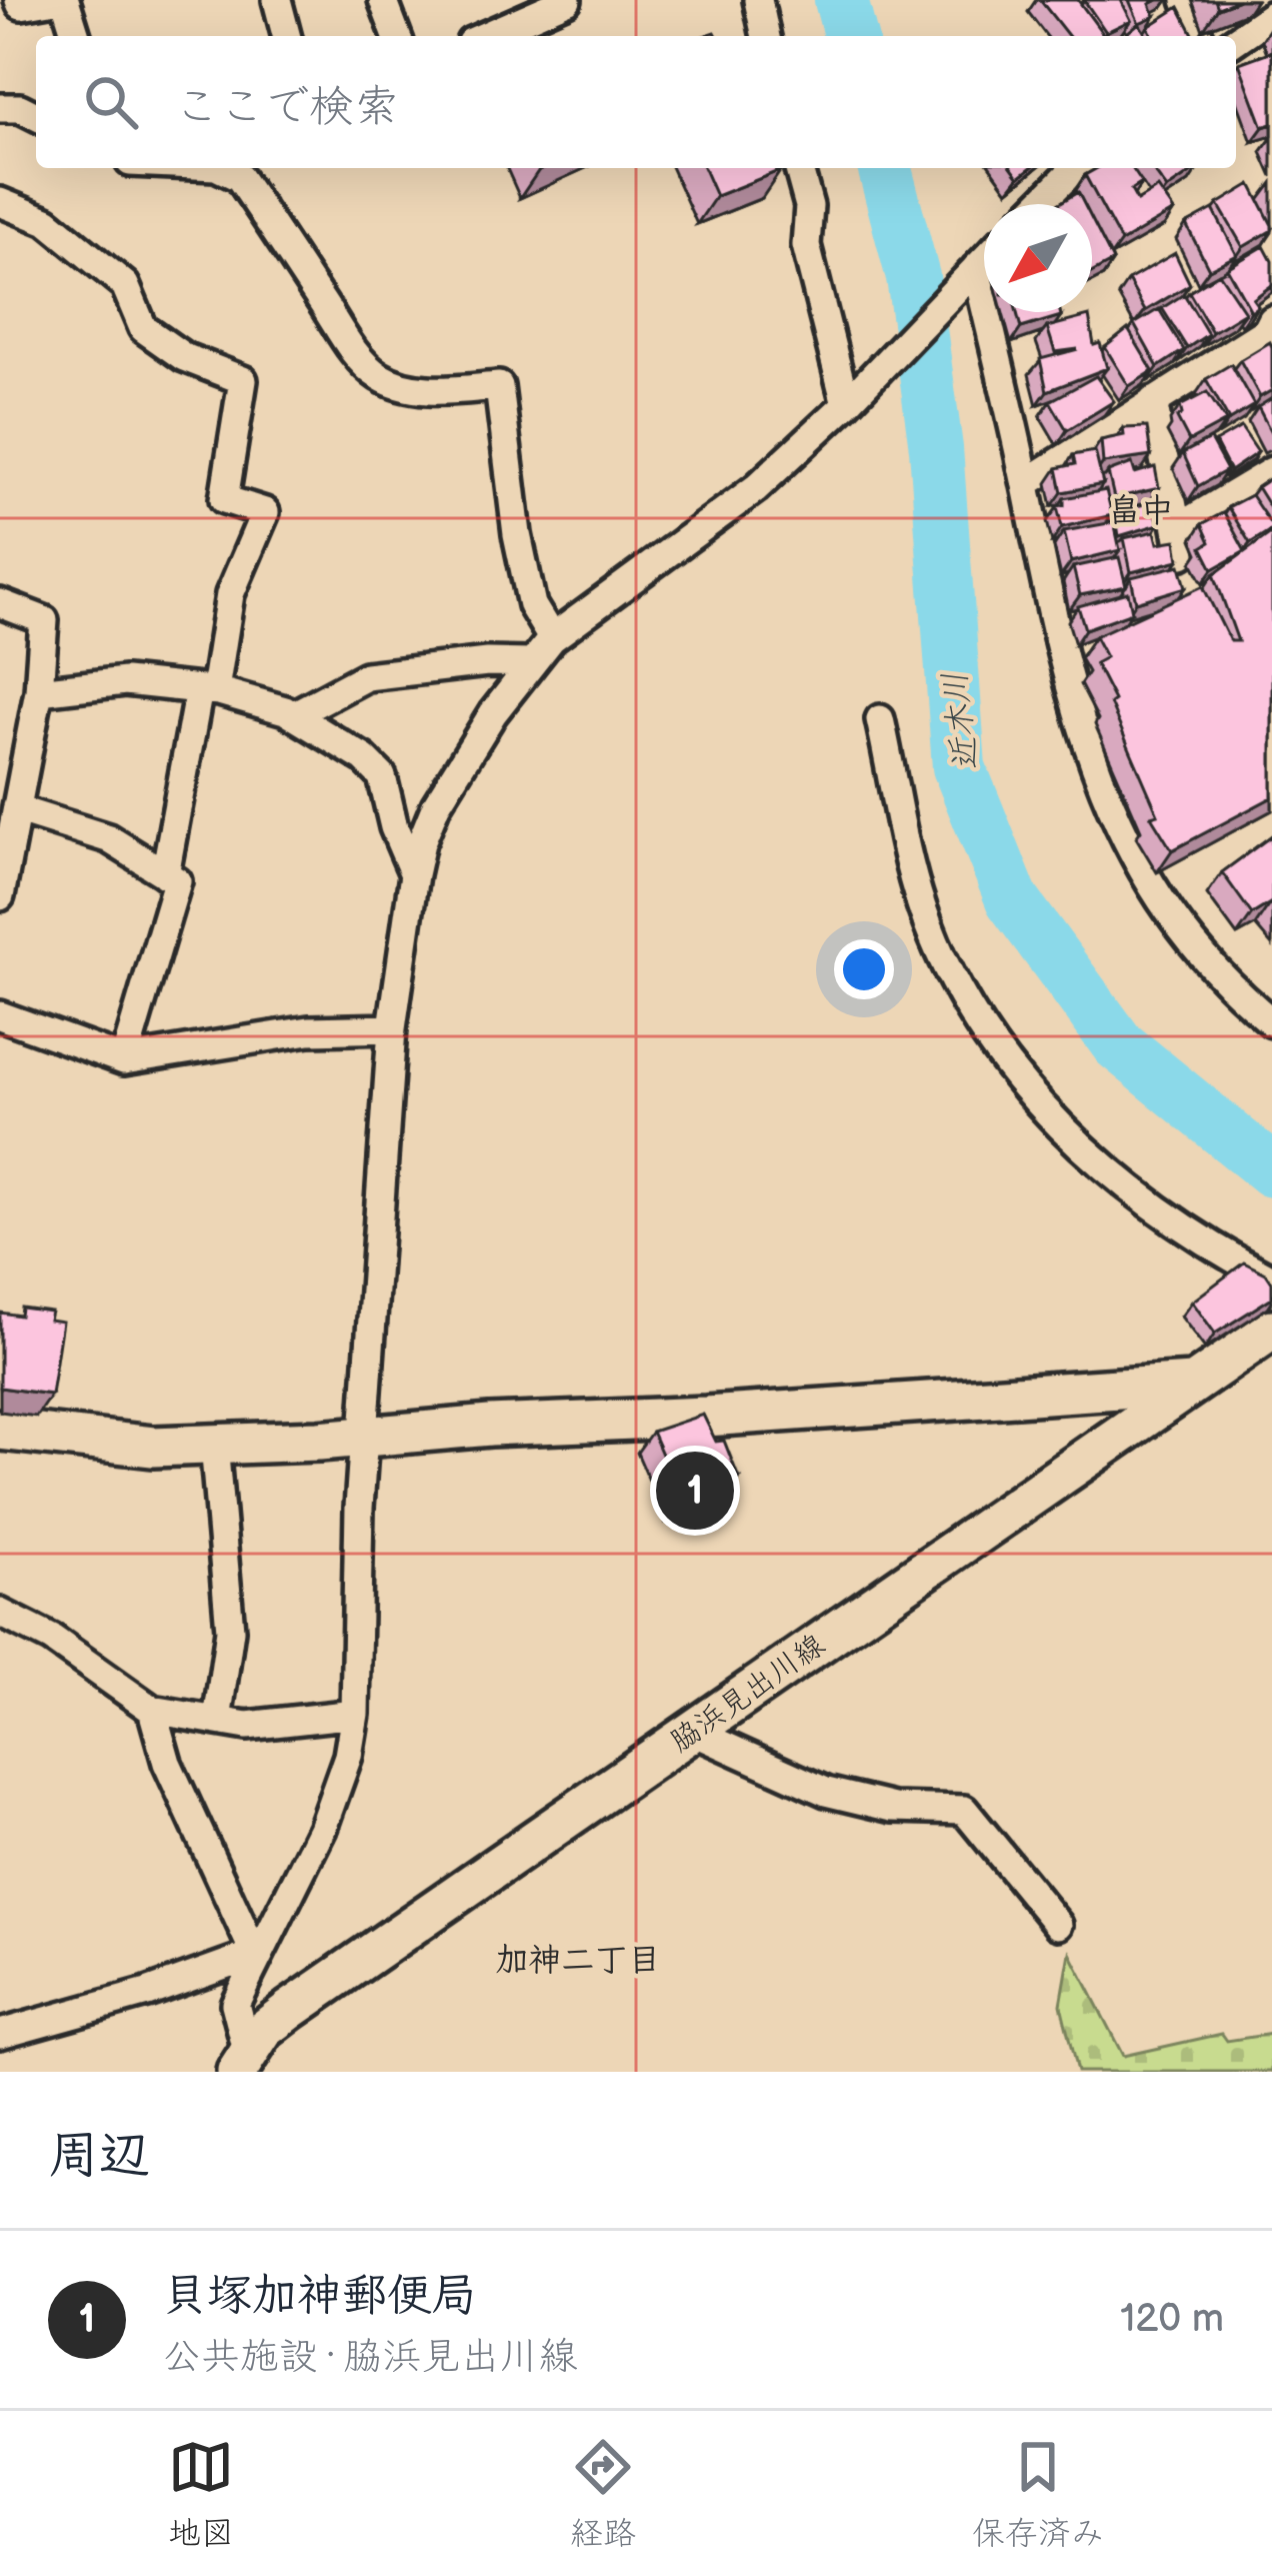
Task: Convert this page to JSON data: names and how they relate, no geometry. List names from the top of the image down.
{
  "streets": {
    "street": ["脇浜見出川線"]
  },
  "districts": ["畠中", "加神二丁目"],
  "water": ["近木川"],
  "north": "bottom left",
  "page": {
    "search": "ここで検索",
    "pins": "1",
    "heading": "周辺",
    "list": [
      {
        "mark": "1",
        "name": "貝塚加神郵便局",
        "note": "公共施設 · 脇浜見出川線",
        "value": "120 m"
      }
    ],
    "nav": ["地図", "経路", "保存済み"]
  }
}
